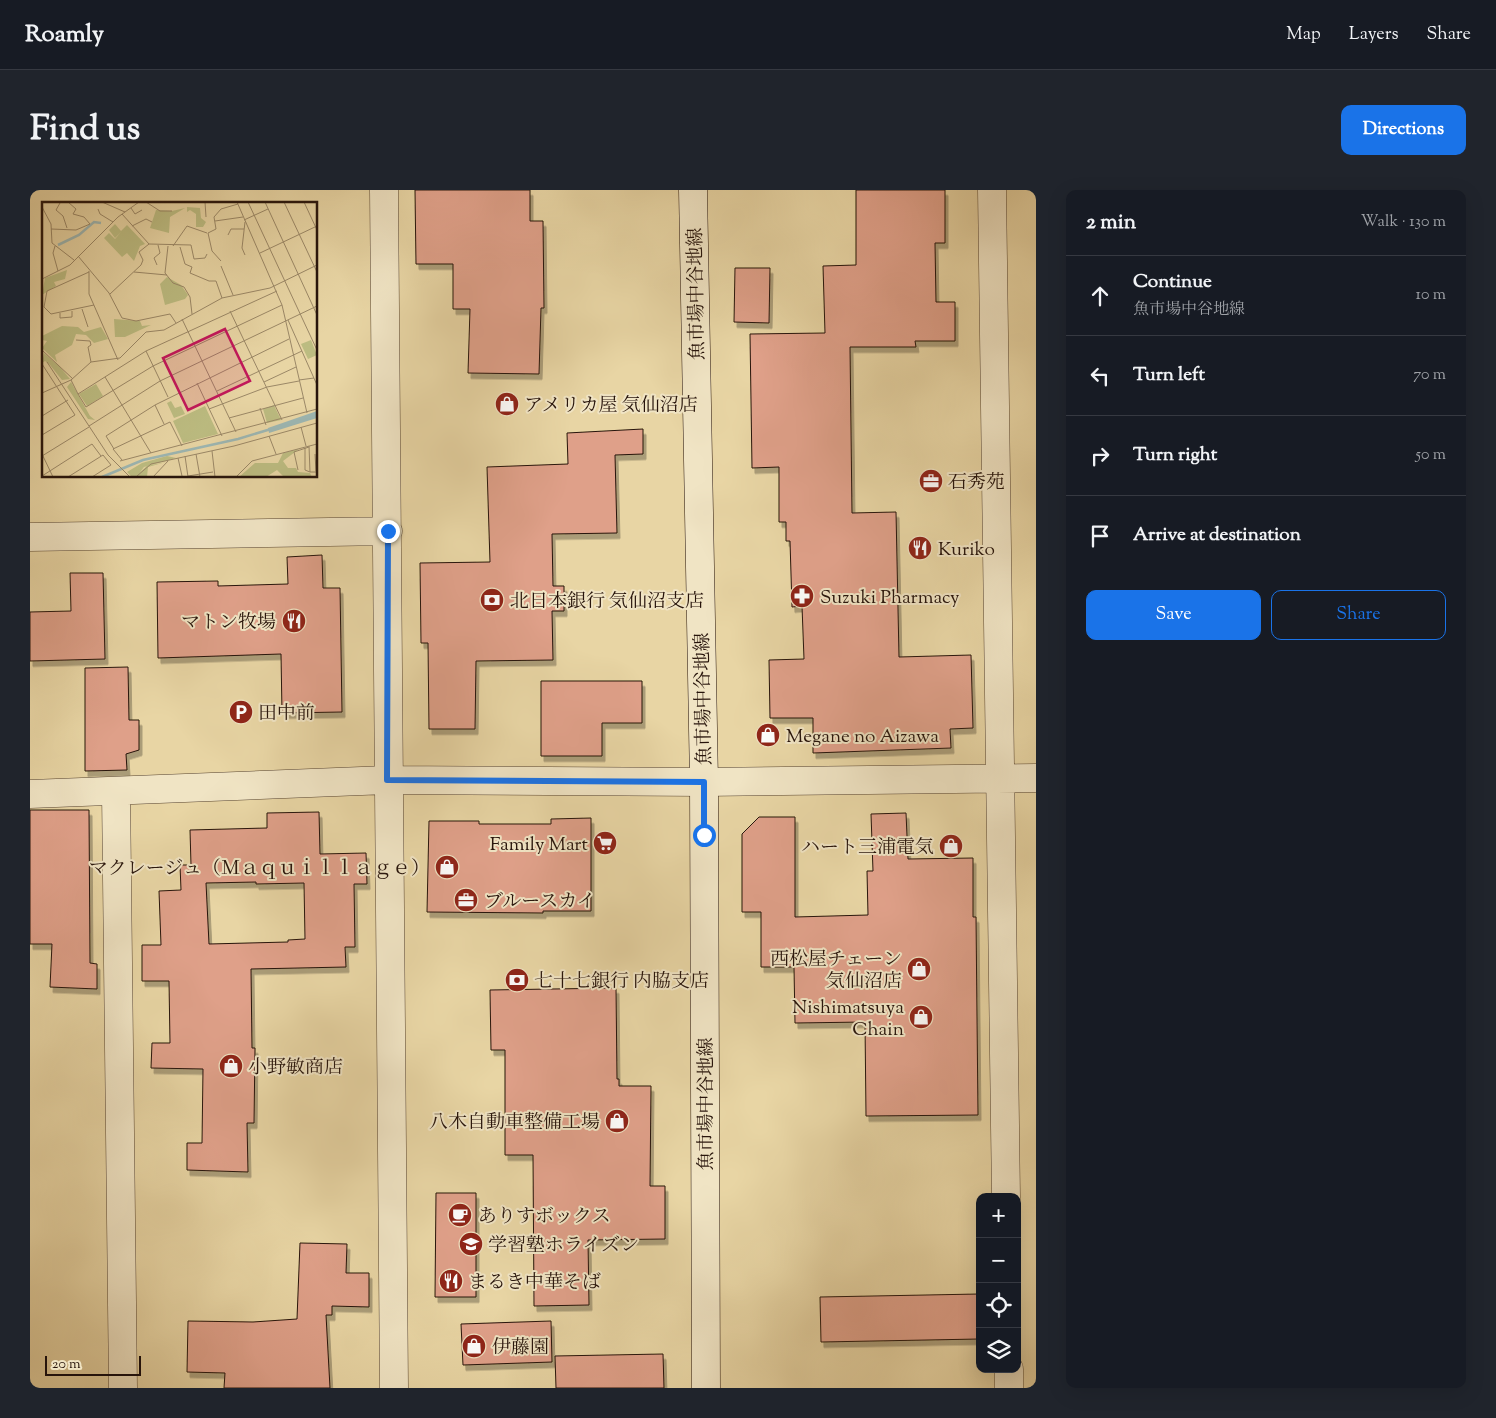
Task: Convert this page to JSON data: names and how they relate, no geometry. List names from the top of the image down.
{
  "streets": {
    "street": ["魚市場中谷地線"]
  },
  "places": {
    "shop": [
      "アメリカ屋 気仙沼店",
      "Megane no Aizawa",
      "ハート三浦電気",
      "マクレージュ（Ｍａｑｕｉｌｌａｇｅ）",
      "西松屋チェーン 気仙沼店",
      "Nishimatsuya Chain",
      "小野敏商店",
      "八木自動車整備工場",
      "伊藤園"
    ],
    "office": ["石秀苑", "ブルースカイ"],
    "restaurant": ["Kuriko", "マトン牧場", "まるき中華そば"],
    "pharmacy": ["Suzuki Pharmacy"],
    "bank": ["北日本銀行 気仙沼支店", "七十七銀行 内脇支店"],
    "parking": ["田中前"],
    "supermarket": ["Family Mart"],
    "cafe": ["ありすボックス"],
    "school or university": ["学習塾ホライズン"]
  },
  "scale_bar": "20 m",
  "page": {
    "header": "Roamly",
    "nav": ["Map", "Layers", "Share"],
    "title": "Find us",
    "buttons": [
      "Directions",
      ["Save", "Share"]
    ],
    "heading": ["2 min", "Walk · 130 m"],
    "list": [
      ["Continue", "魚市場中谷地線", "10 m"],
      ["Turn left", "70 m"],
      ["Turn right", "50 m"],
      "Arrive at destination"
    ],
    "map_buttons": ["+", "−"],
    "scale": "20 m"
  }
}
